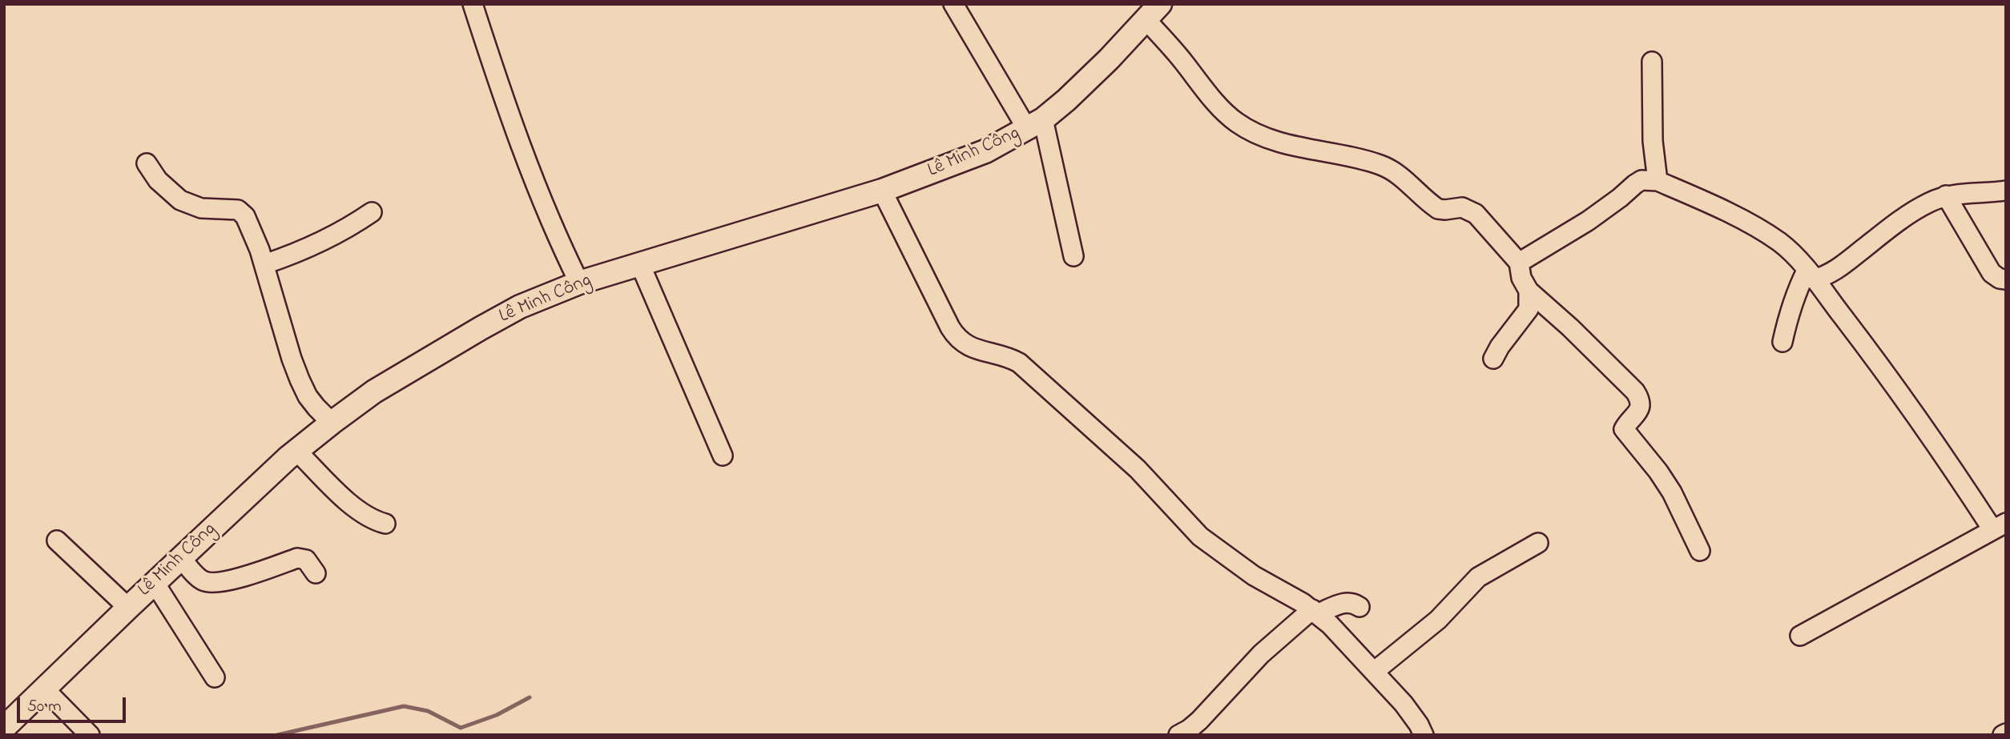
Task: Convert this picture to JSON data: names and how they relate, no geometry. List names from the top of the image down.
{
  "streets": {
    "main road": ["Lê Minh Công"]
  },
  "scale_bar": "50 m"
}
